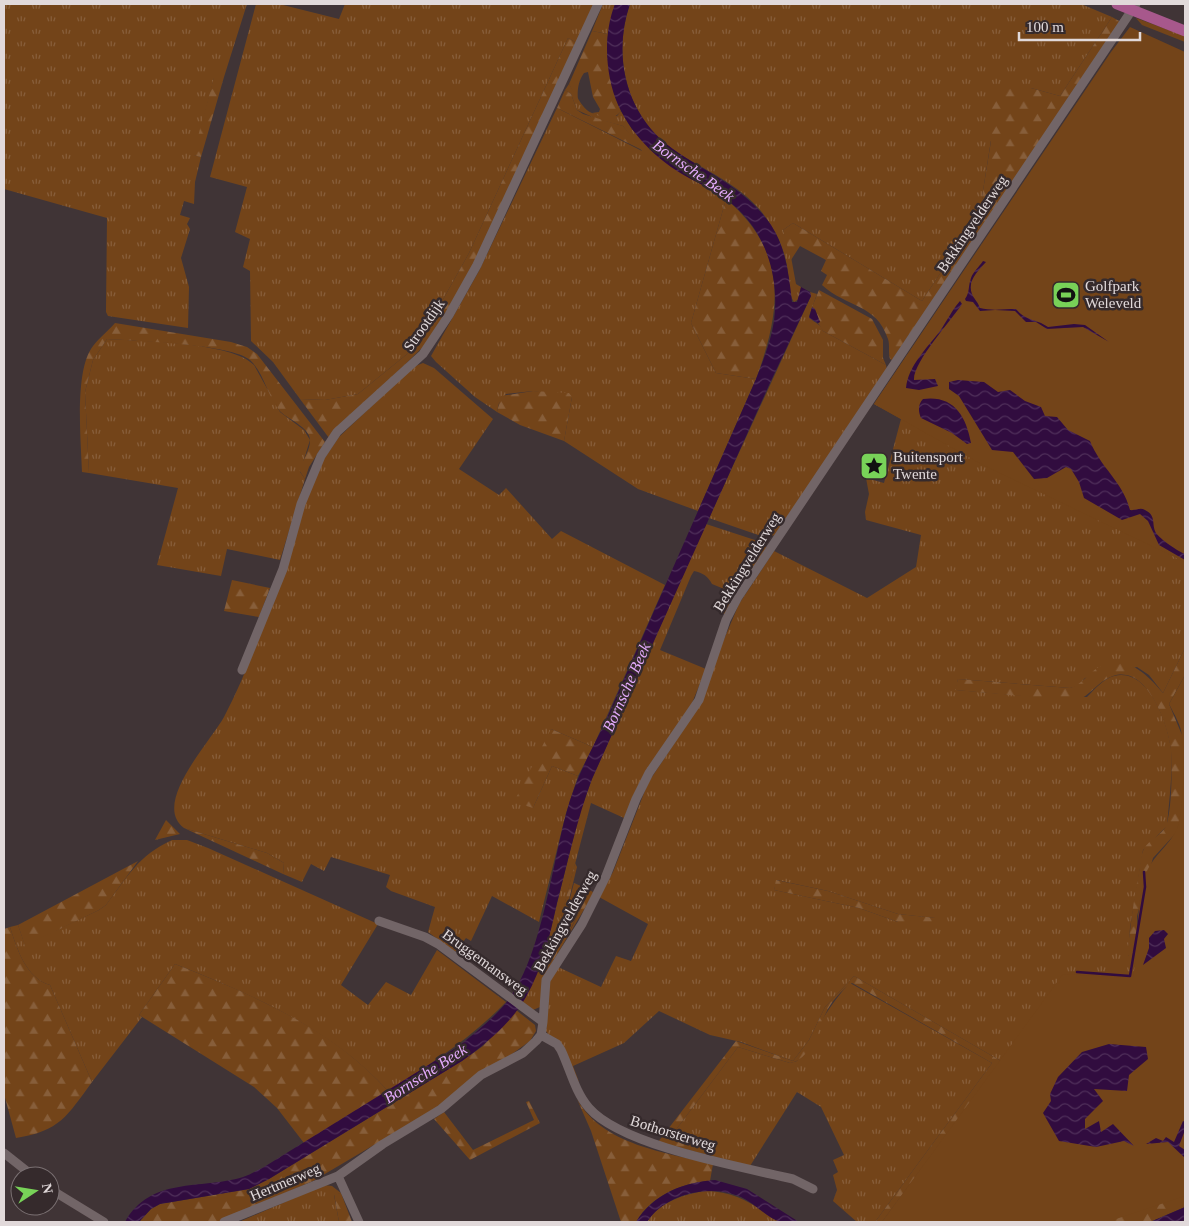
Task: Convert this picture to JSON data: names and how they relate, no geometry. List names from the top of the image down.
{
  "streets": {
    "street": [
      "Bekkingvelderweg",
      "Strootdijk",
      "Bruggemansweg",
      "Bothorsterweg",
      "Hertmerweg"
    ]
  },
  "crossings": [
    ["Bekkingvelderweg", "Bruggemansweg"],
    ["Bekkingvelderweg", "Bothorsterweg"]
  ],
  "water": ["Bornsche Beek"],
  "places": {
    "sports": ["Golfpark Weleveld"],
    "place": ["Buitensport Twente"]
  },
  "scale_bar": "100 m",
  "north": "right"
}
